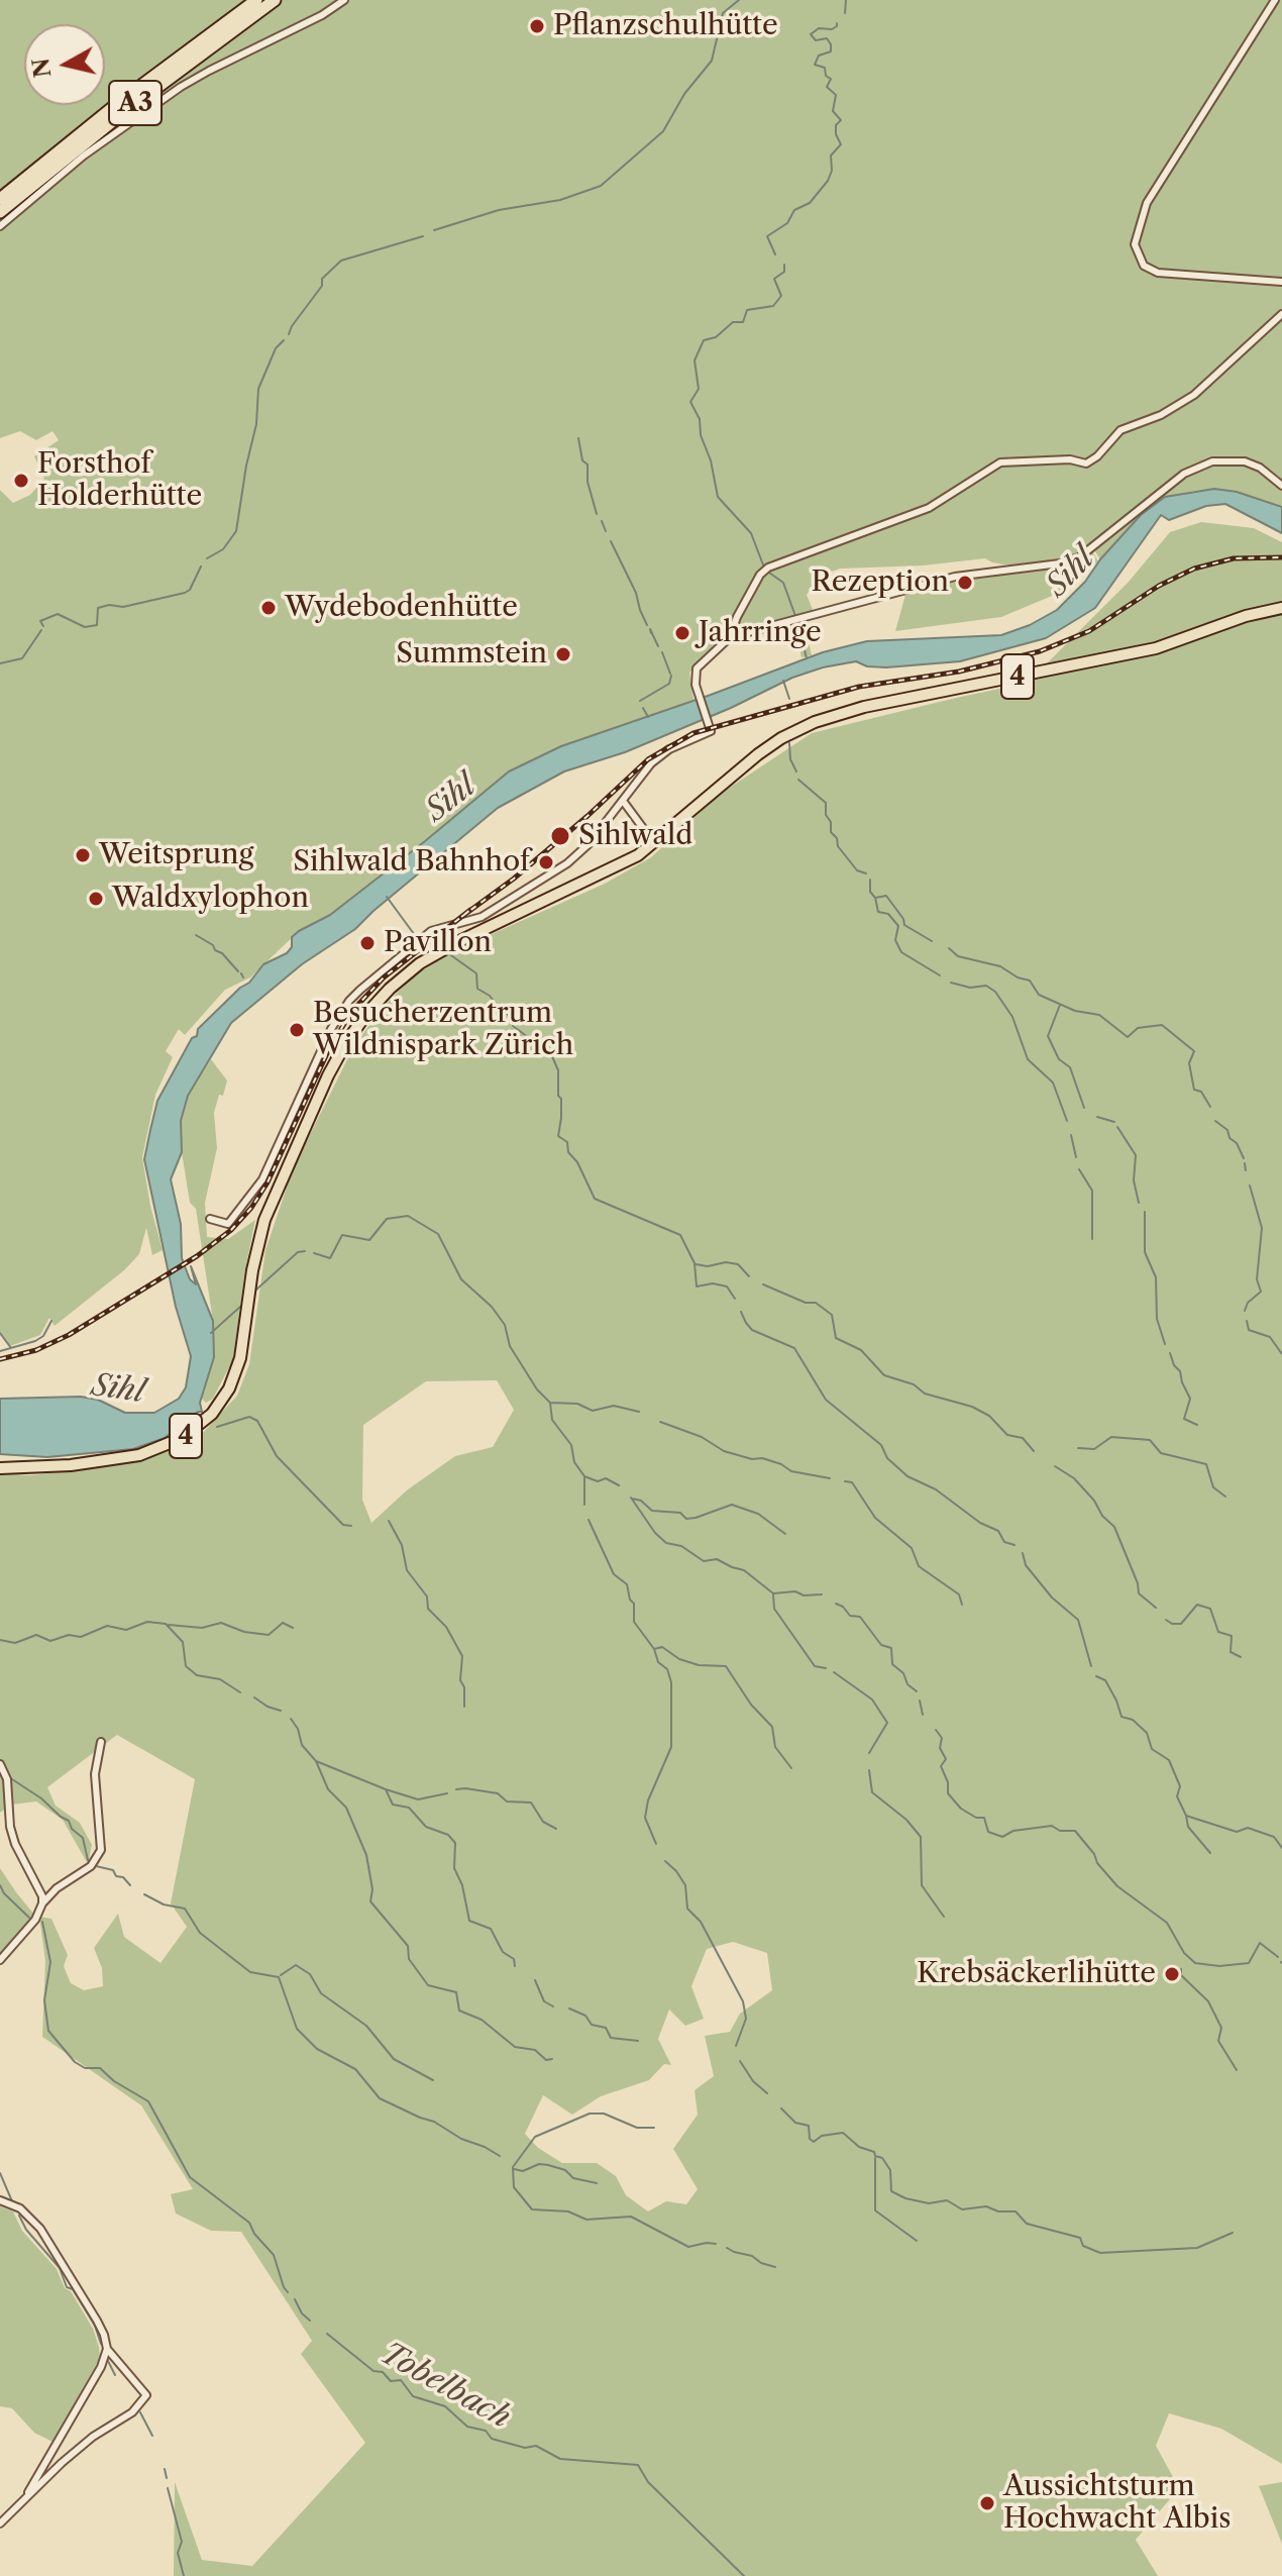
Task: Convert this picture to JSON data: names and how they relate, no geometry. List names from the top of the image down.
{
  "streets": {
    "highway": ["A3"],
    "main road": ["4"]
  },
  "water": ["Sihl", "Tobelbach"],
  "places": [
    "Pflanzschulhütte",
    "Forsthof Holderhütte",
    "Rezeption",
    "Wydebodenhütte",
    "Jahrringe",
    "Summstein",
    "Sihlwald",
    "Weitsprung",
    "Sihlwald Bahnhof",
    "Waldxylophon",
    "Pavillon",
    "Besucherzentrum Wildnispark Zürich",
    "Krebsäckerlihütte",
    "Aussichtsturm Hochwacht Albis"
  ],
  "north": "left"
}
